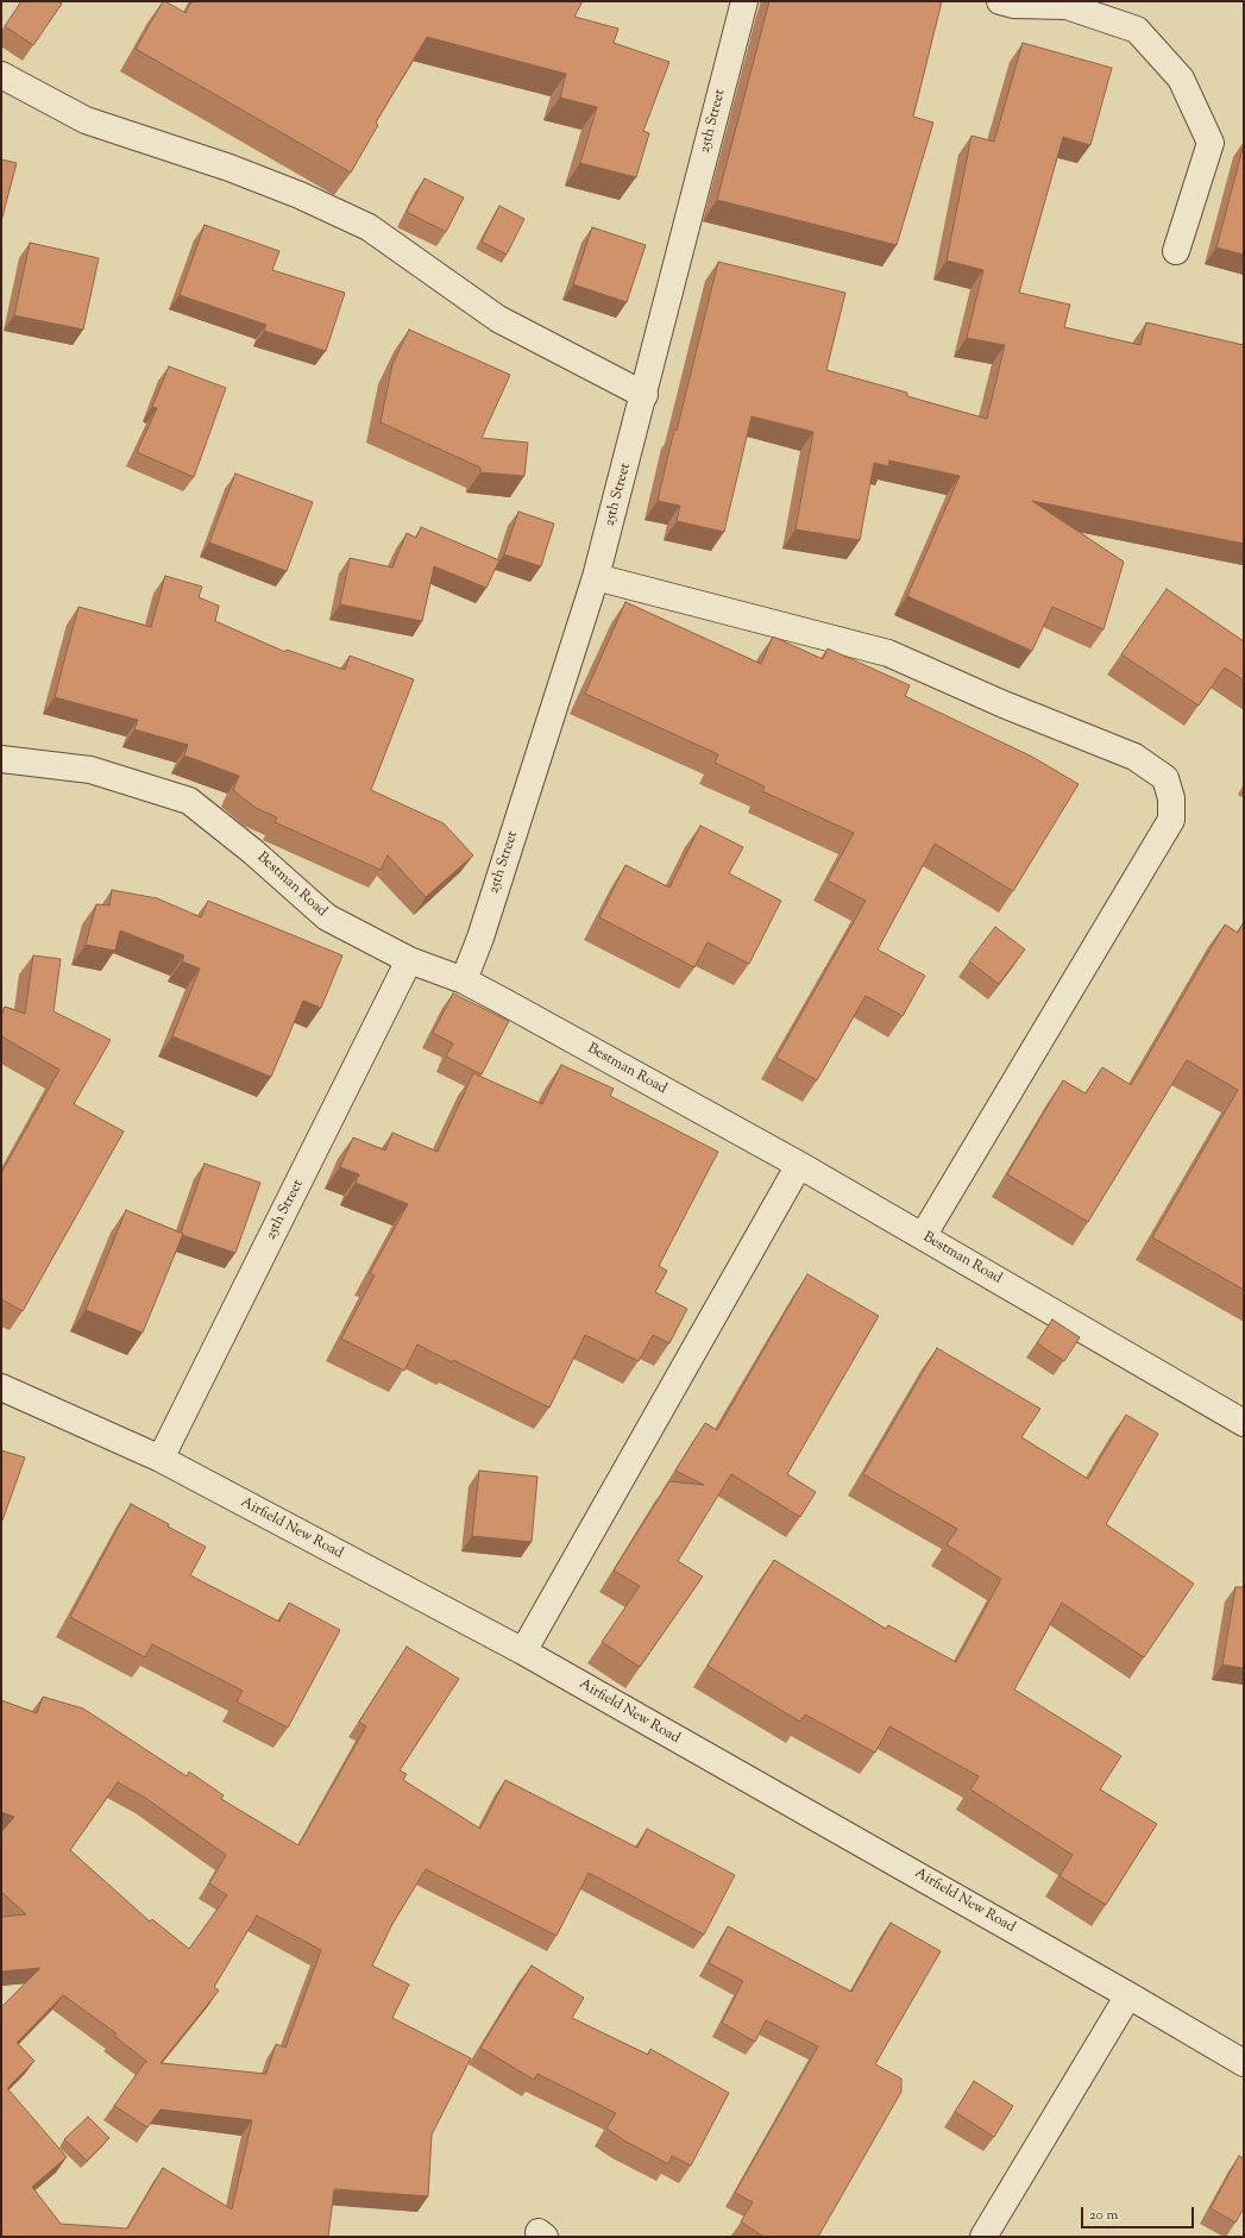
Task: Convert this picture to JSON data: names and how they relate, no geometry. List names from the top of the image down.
{
  "streets": {
    "street": ["25th Street", "Bestman Road", "Airfield New Road"]
  },
  "crossings": [
    ["25th Street", "Bestman Road"],
    ["25th Street", "Airfield New Road"]
  ],
  "scale_bar": "20 m"
}
